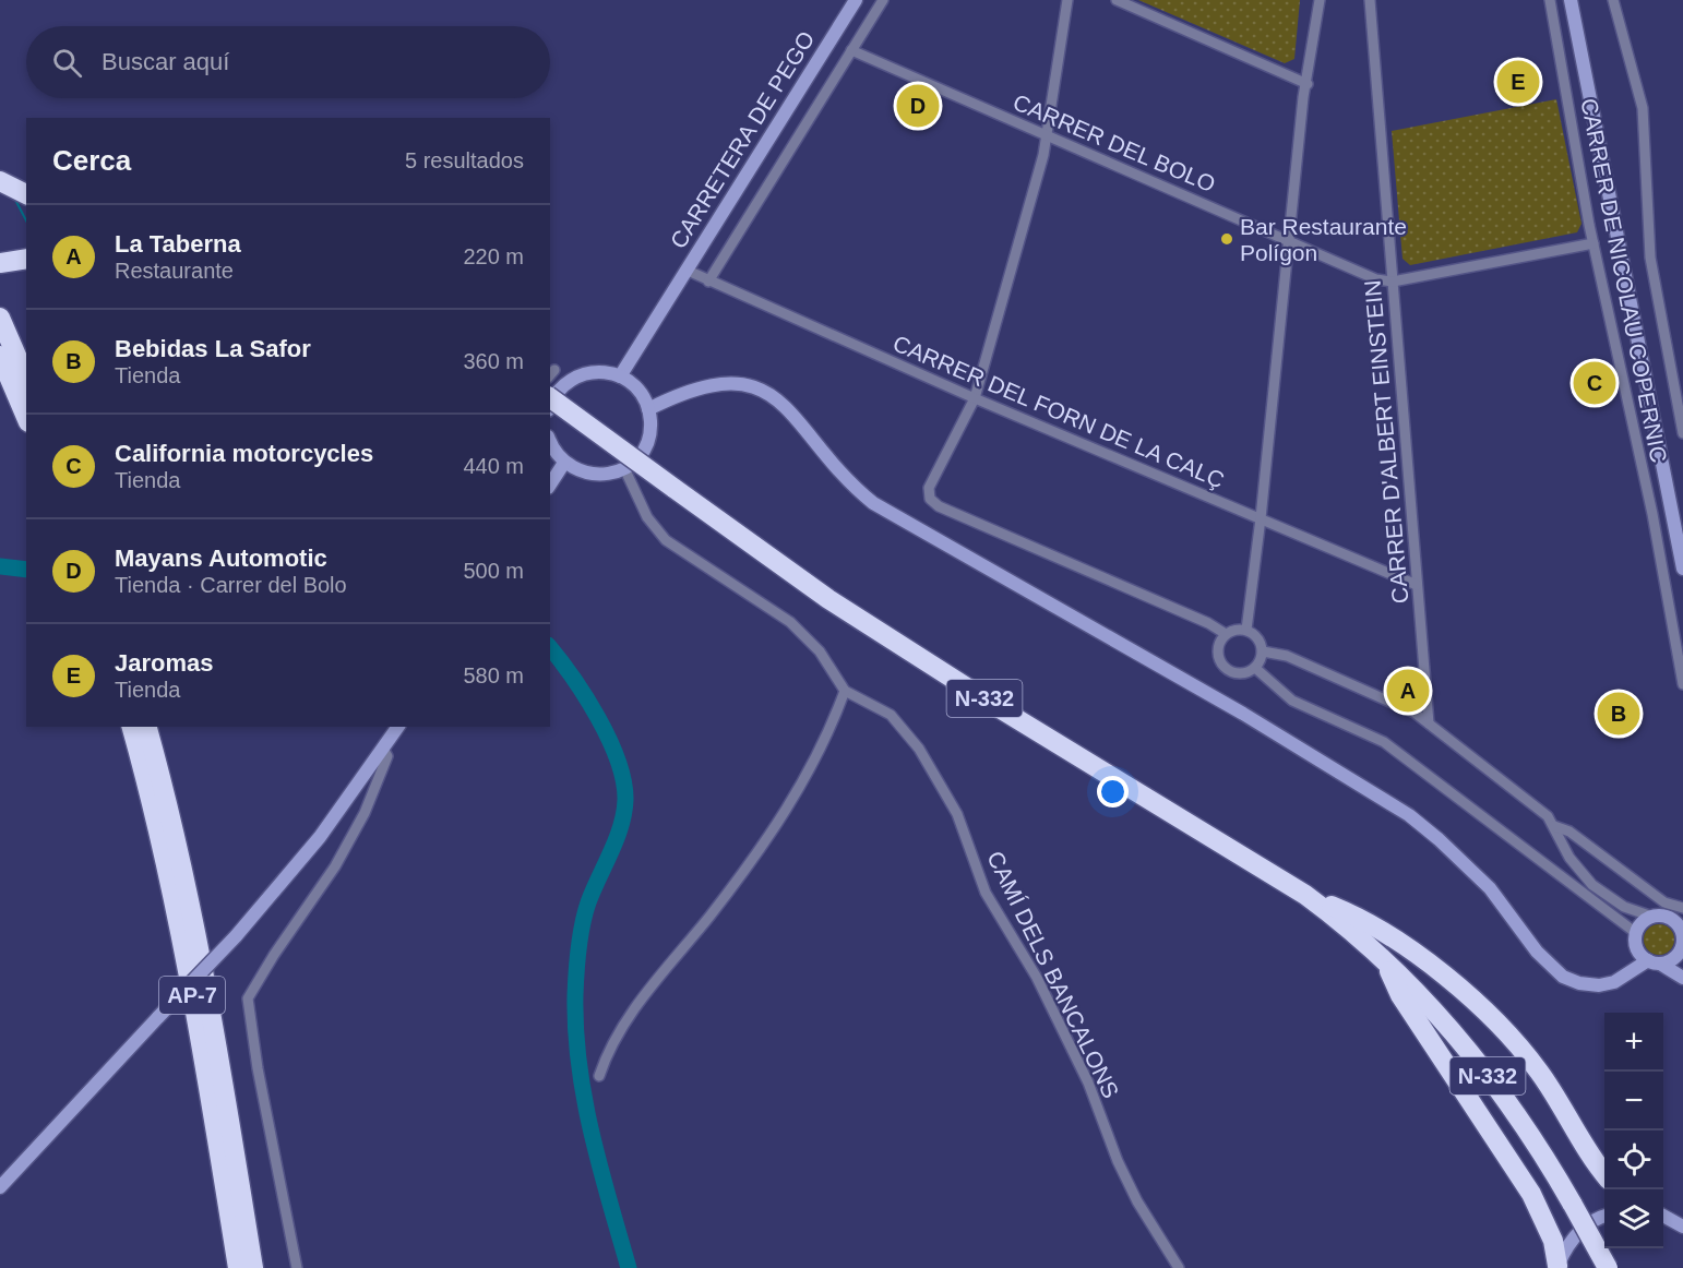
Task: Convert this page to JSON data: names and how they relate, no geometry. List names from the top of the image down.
{
  "streets": {
    "highway": ["N-332", "AP-7"],
    "main road": ["CARRETERA DE PEGO"],
    "street": [
      "CARRER DEL BOLO",
      "CARRER DE NICOLAU COPERNIC",
      "CARRER DEL FORN DE LA CALÇ",
      "CARRER D'ALBERT EINSTEIN",
      "CAMÍ DELS BANCALONS"
    ]
  },
  "crossings": [
    ["CARRETERA DE PEGO", "CARRER DEL FORN DE LA CALÇ"],
    ["CARRER DEL BOLO", "CARRER DE NICOLAU COPERNIC"],
    ["CARRER DEL BOLO", "CARRER D'ALBERT EINSTEIN"],
    ["CARRER DEL FORN DE LA CALÇ", "CARRER D'ALBERT EINSTEIN"]
  ],
  "places": ["Bar Restaurante Polígon"],
  "page": {
    "search": "Buscar aquí",
    "pins": [
      "E",
      "D",
      "C",
      "A",
      "B"
    ],
    "heading": ["Cerca", "5 resultados"],
    "list": [
      {
        "mark": "A",
        "name": "La Taberna",
        "note": "Restaurante",
        "value": "220 m"
      },
      {
        "mark": "B",
        "name": "Bebidas La Safor",
        "note": "Tienda",
        "value": "360 m"
      },
      {
        "mark": "C",
        "name": "California motorcycles",
        "note": "Tienda",
        "value": "440 m"
      },
      {
        "mark": "D",
        "name": "Mayans Automotic",
        "note": "Tienda · Carrer del Bolo",
        "value": "500 m"
      },
      {
        "mark": "E",
        "name": "Jaromas",
        "note": "Tienda",
        "value": "580 m"
      }
    ],
    "map_buttons": ["+", "−"]
  }
}
